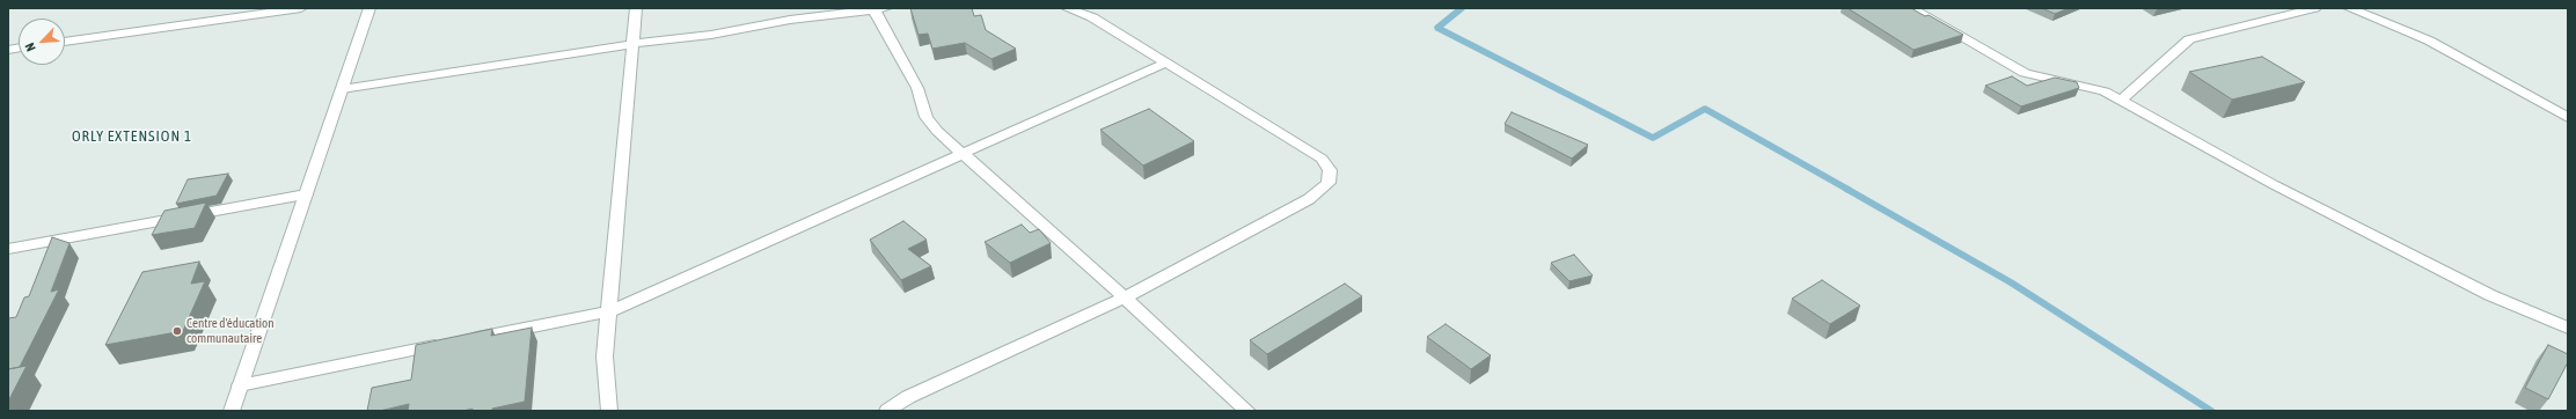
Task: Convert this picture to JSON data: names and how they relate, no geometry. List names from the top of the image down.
{
  "districts": ["ORLY EXTENSION 1"],
  "places": ["Centre d'éducation communautaire"],
  "north": "bottom left"
}
